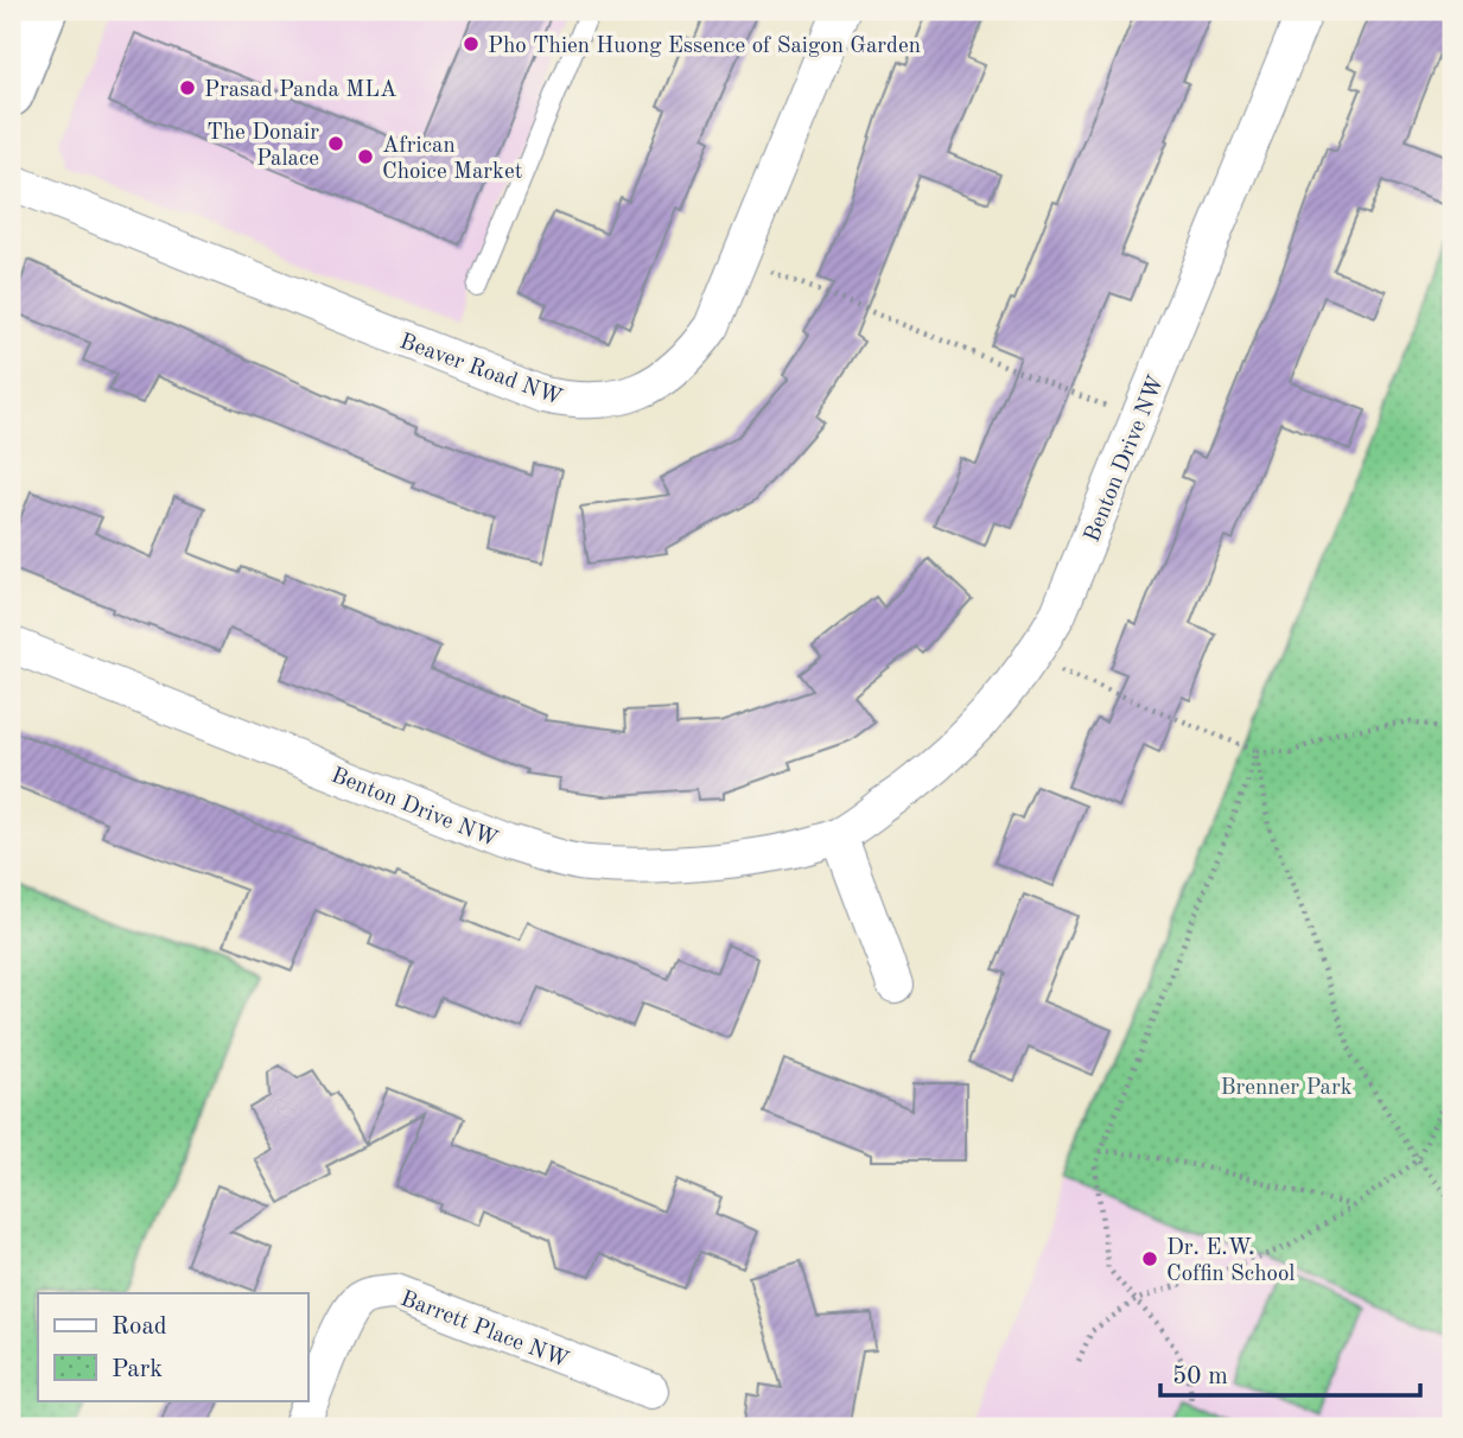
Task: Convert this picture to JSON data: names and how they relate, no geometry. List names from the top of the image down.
{
  "streets": {
    "street": ["Beaver Road NW", "Benton Drive NW", "Barrett Place NW"]
  },
  "parks": ["Brenner Park"],
  "places": [
    "Pho Thien Huong Essence of Saigon Garden",
    "Prasad Panda MLA",
    "The Donair Palace",
    "African Choice Market",
    "Dr. E.W. Coffin School"
  ],
  "legend": ["Road", "Park"],
  "scale_bar": "50 m"
}
